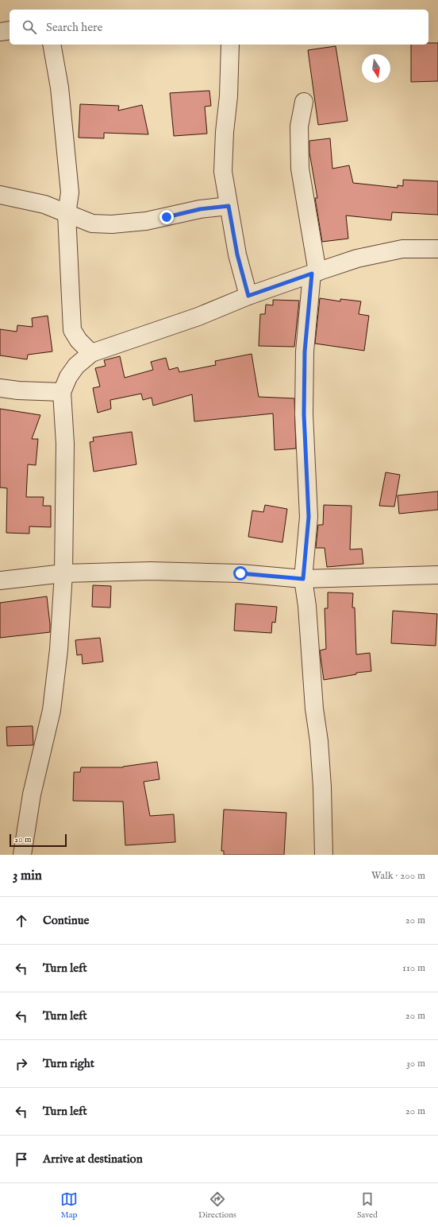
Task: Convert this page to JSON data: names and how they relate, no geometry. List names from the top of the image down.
{
  "scale_bar": "20 m",
  "north": "bottom",
  "page": {
    "search": "Search here",
    "scale": "20 m",
    "heading": ["3 min", "Walk · 200 m"],
    "list": [
      ["Continue", "20 m"],
      ["Turn left", "110 m"],
      ["Turn left", "20 m"],
      ["Turn right", "30 m"],
      ["Turn left", "20 m"],
      "Arrive at destination"
    ],
    "nav": ["Map", "Directions", "Saved"]
  }
}
